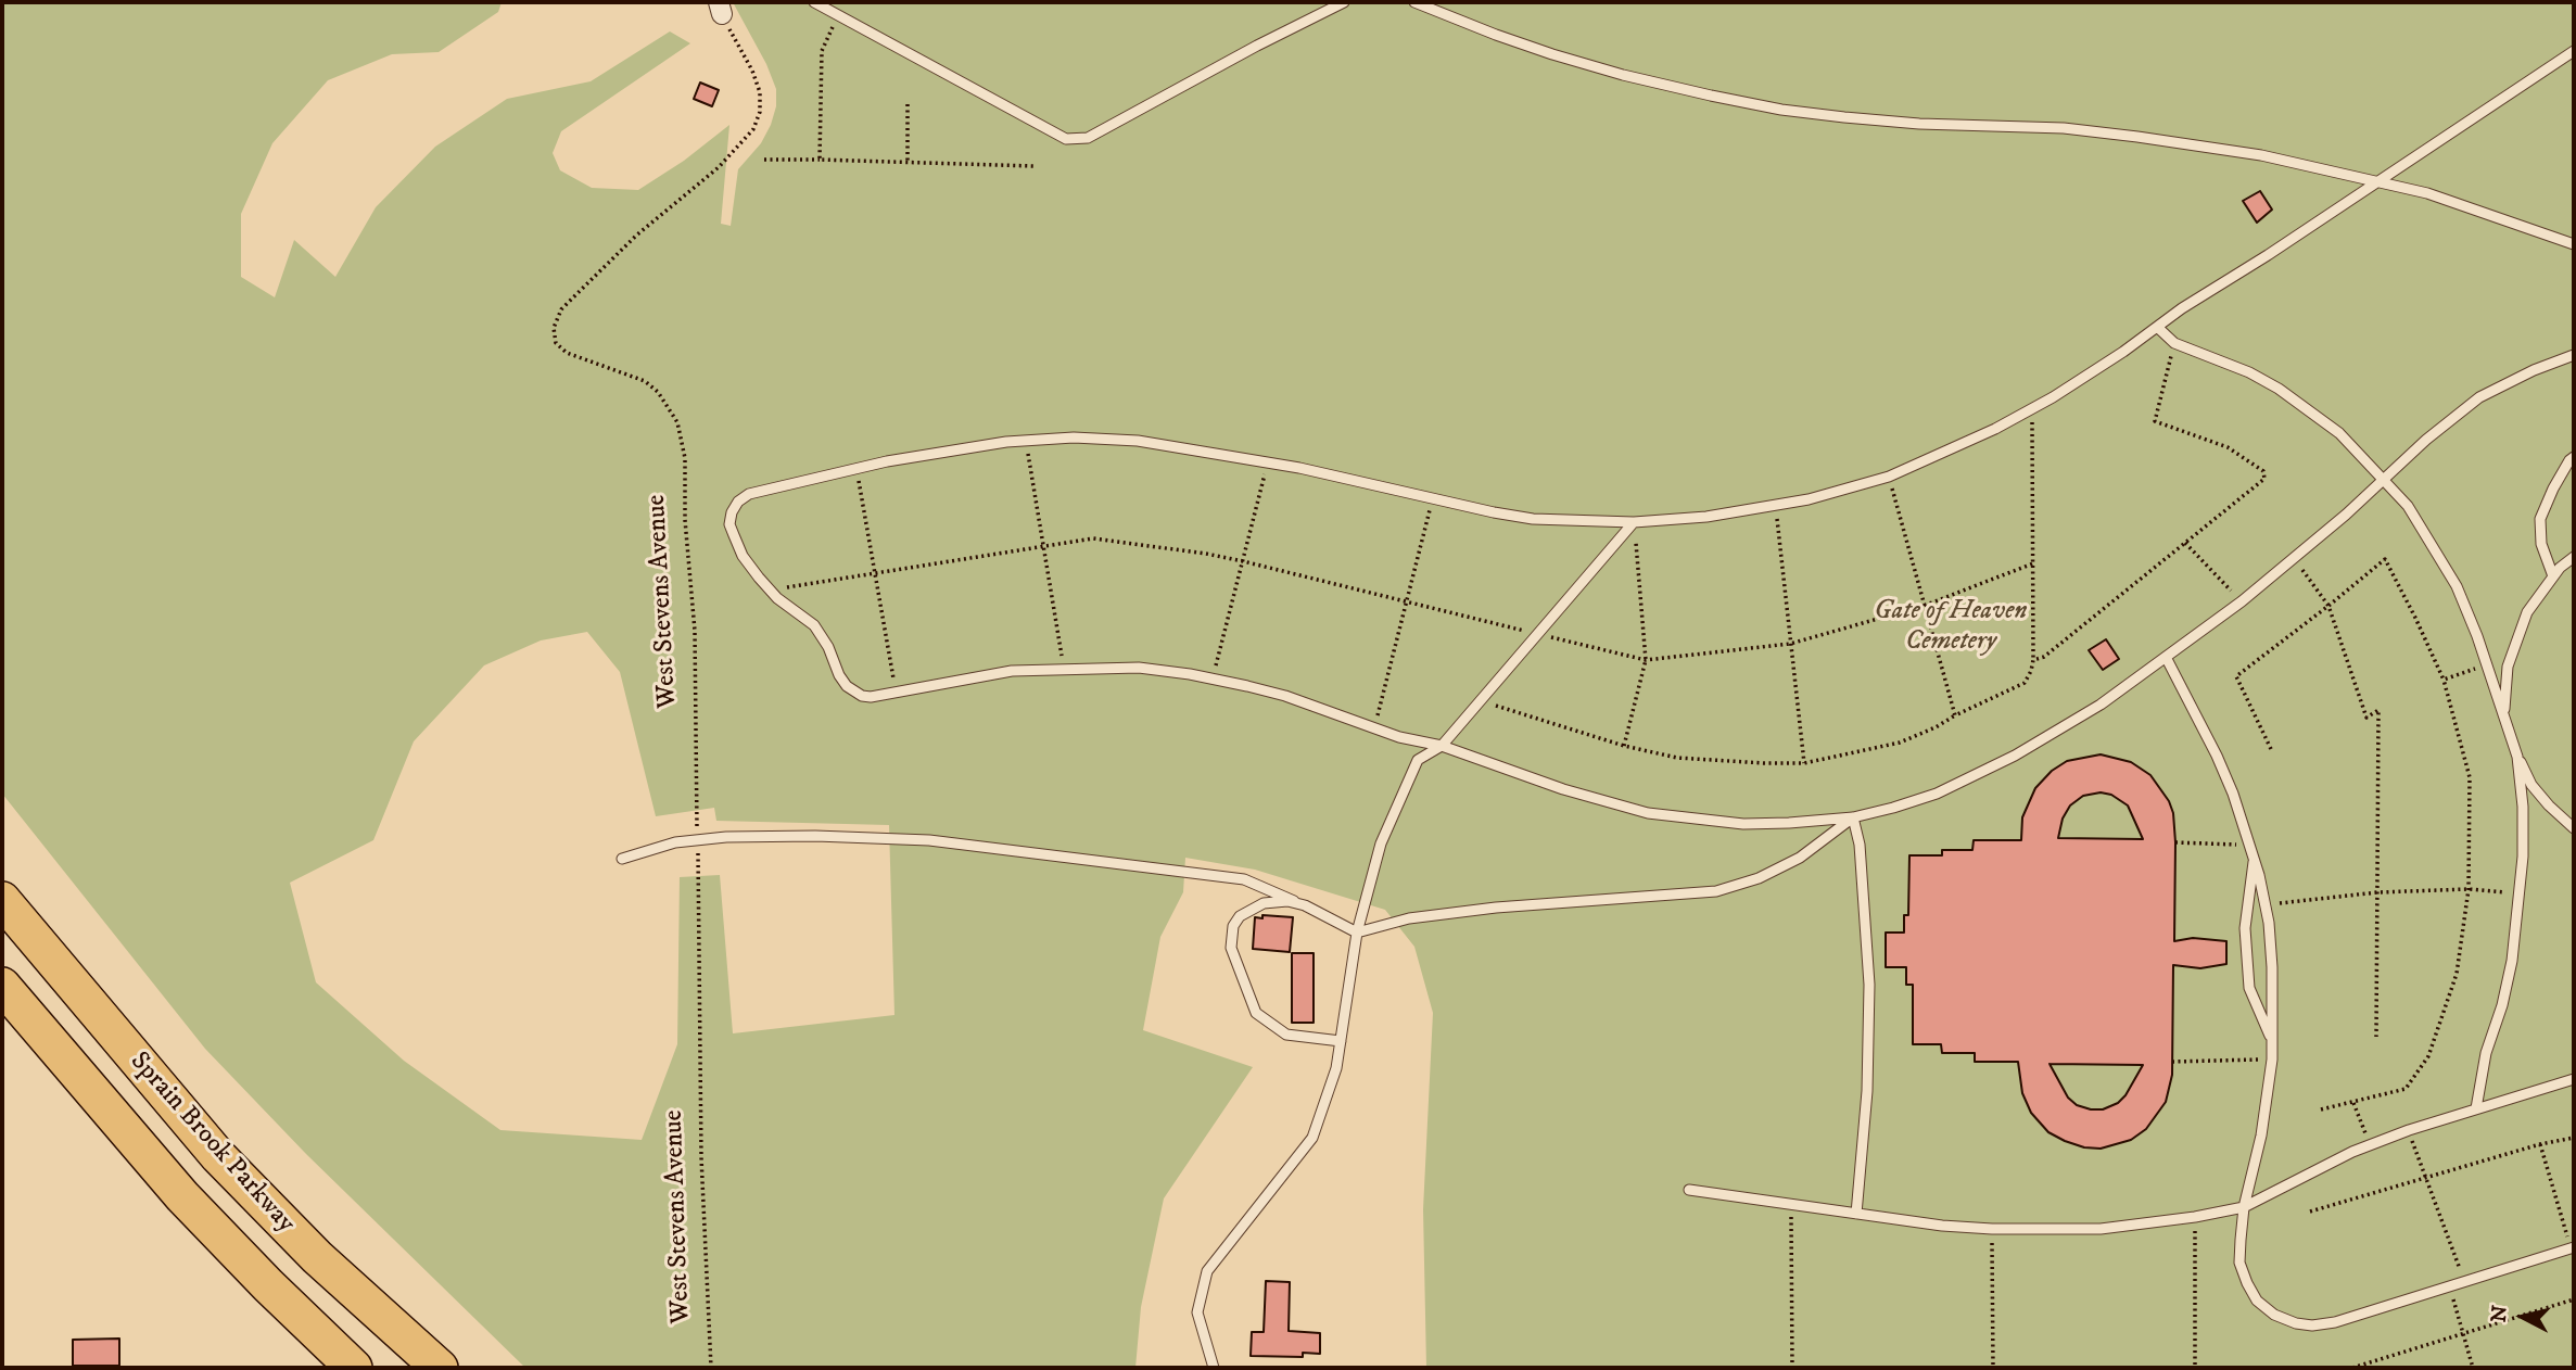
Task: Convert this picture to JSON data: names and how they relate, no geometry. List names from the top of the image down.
{
  "streets": {
    "highway": ["Sprain Brook Parkway"],
    "path": ["West Stevens Avenue"]
  },
  "parks": ["Gate of Heaven Cemetery"],
  "north": "left"
}
